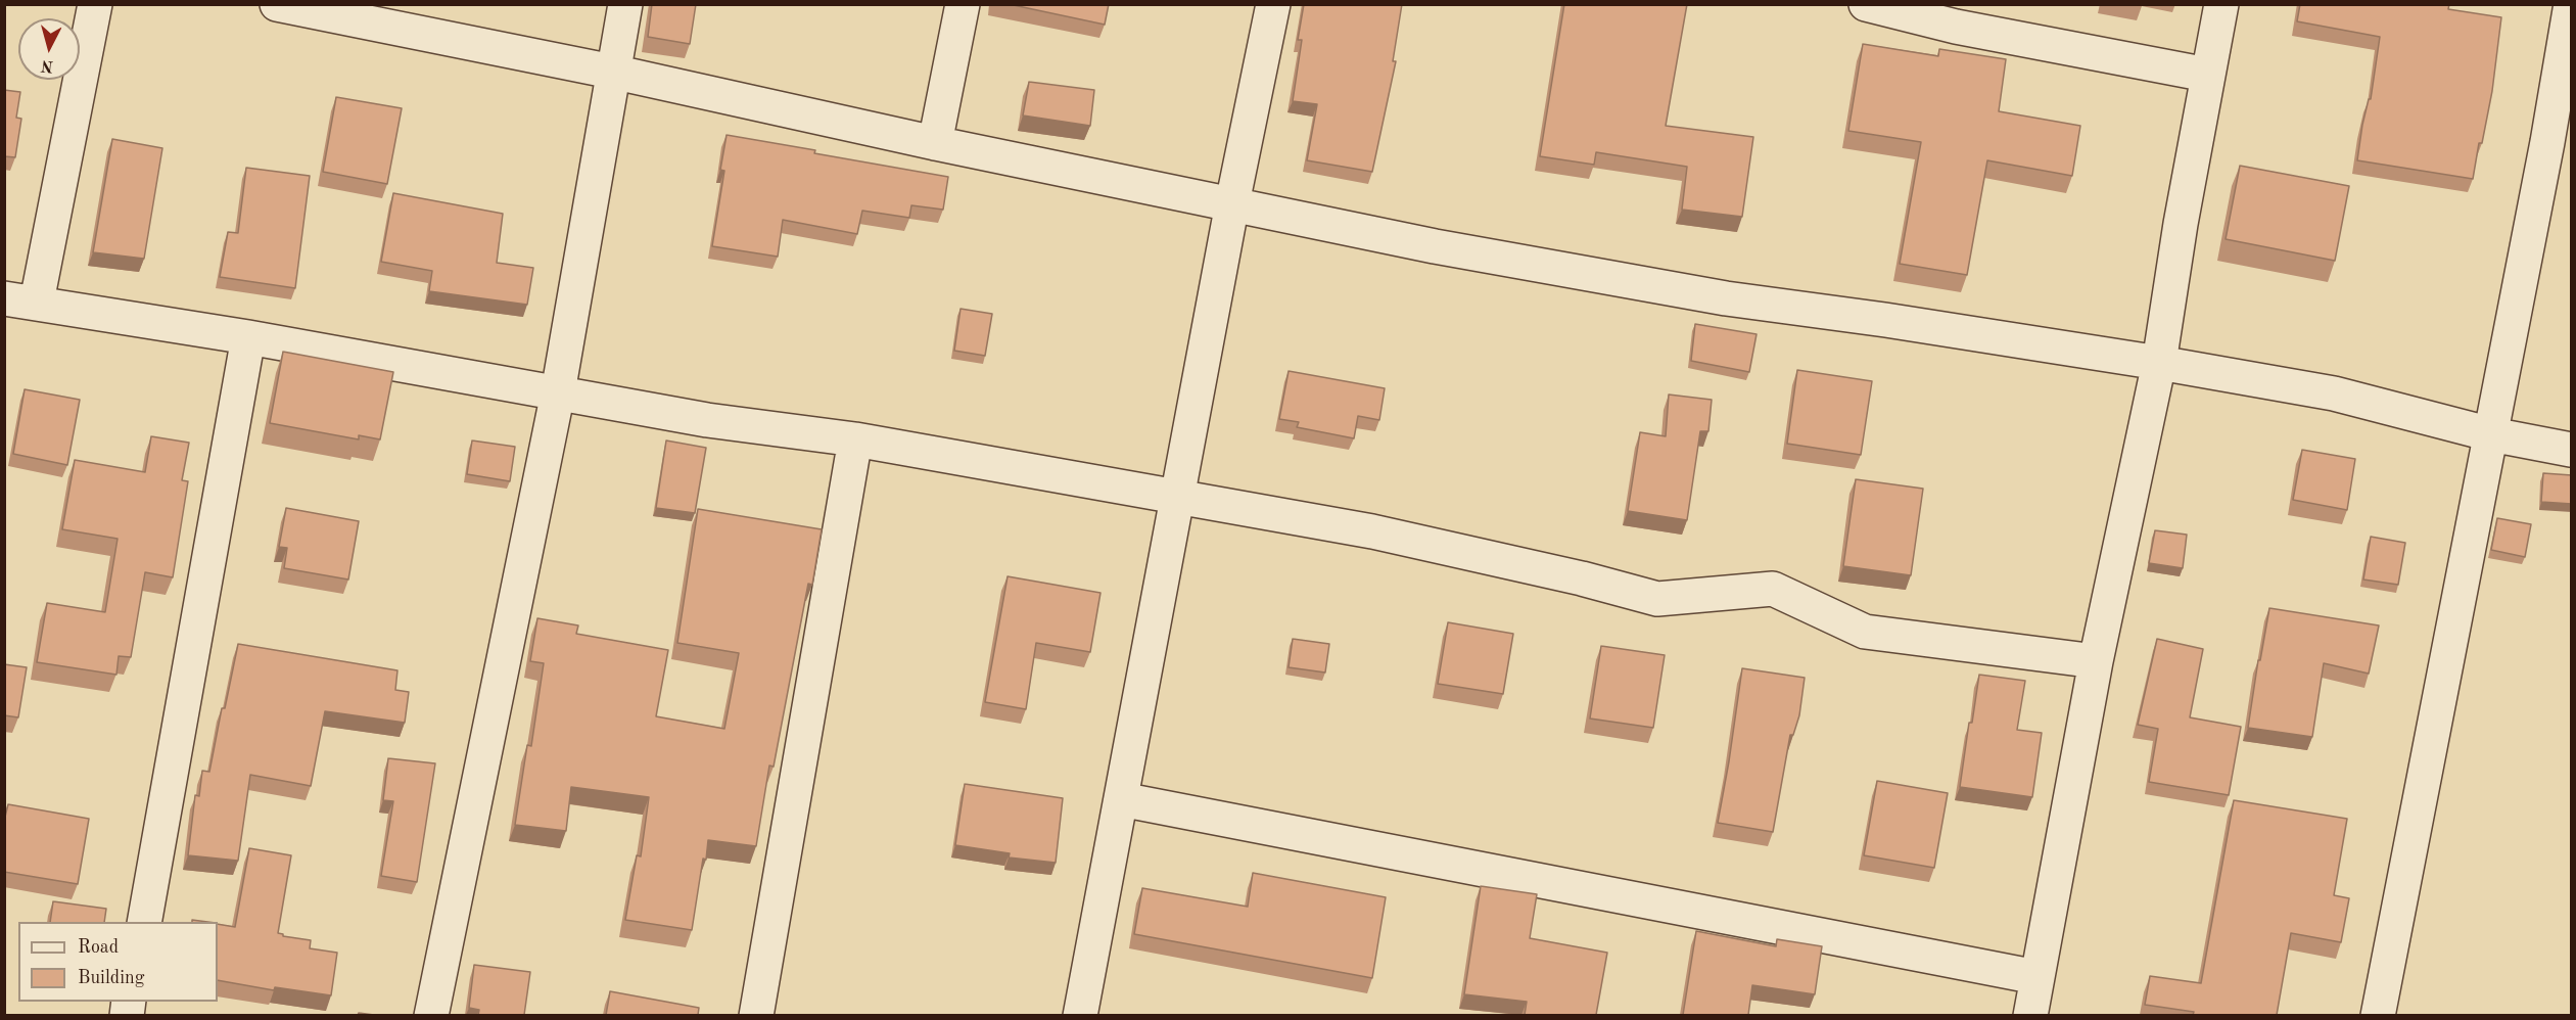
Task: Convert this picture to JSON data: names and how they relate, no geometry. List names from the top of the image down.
{
  "legend": ["Road", "Building"],
  "north": "bottom"
}
